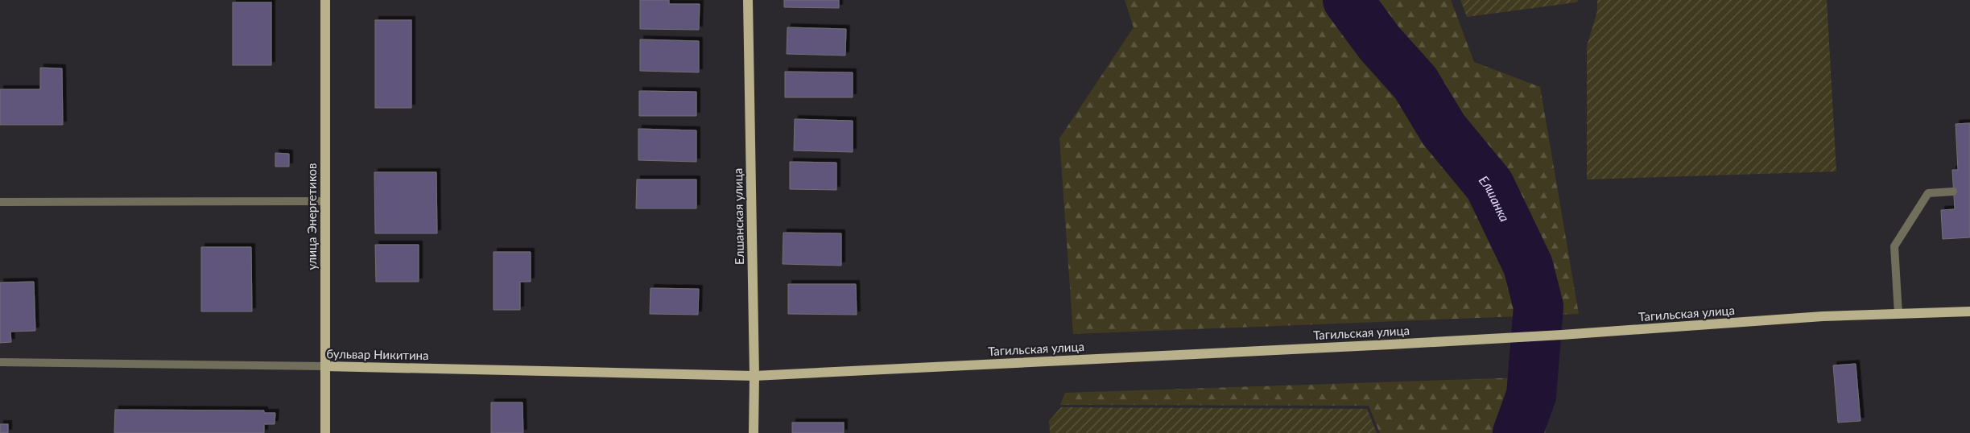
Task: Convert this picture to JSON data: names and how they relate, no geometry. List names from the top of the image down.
{
  "streets": {
    "main road": [
      "улица Энергетиков",
      "Елшанская улица",
      "Тагильская улица",
      "бульвар Никитина"
    ]
  },
  "crossings": [
    ["улица Энергетиков", "бульвар Никитина"],
    ["Елшанская улица", "Тагильская улица"],
    ["Елшанская улица", "бульвар Никитина"],
    ["Тагильская улица", "бульвар Никитина"]
  ],
  "water": ["Елшанка"]
}
